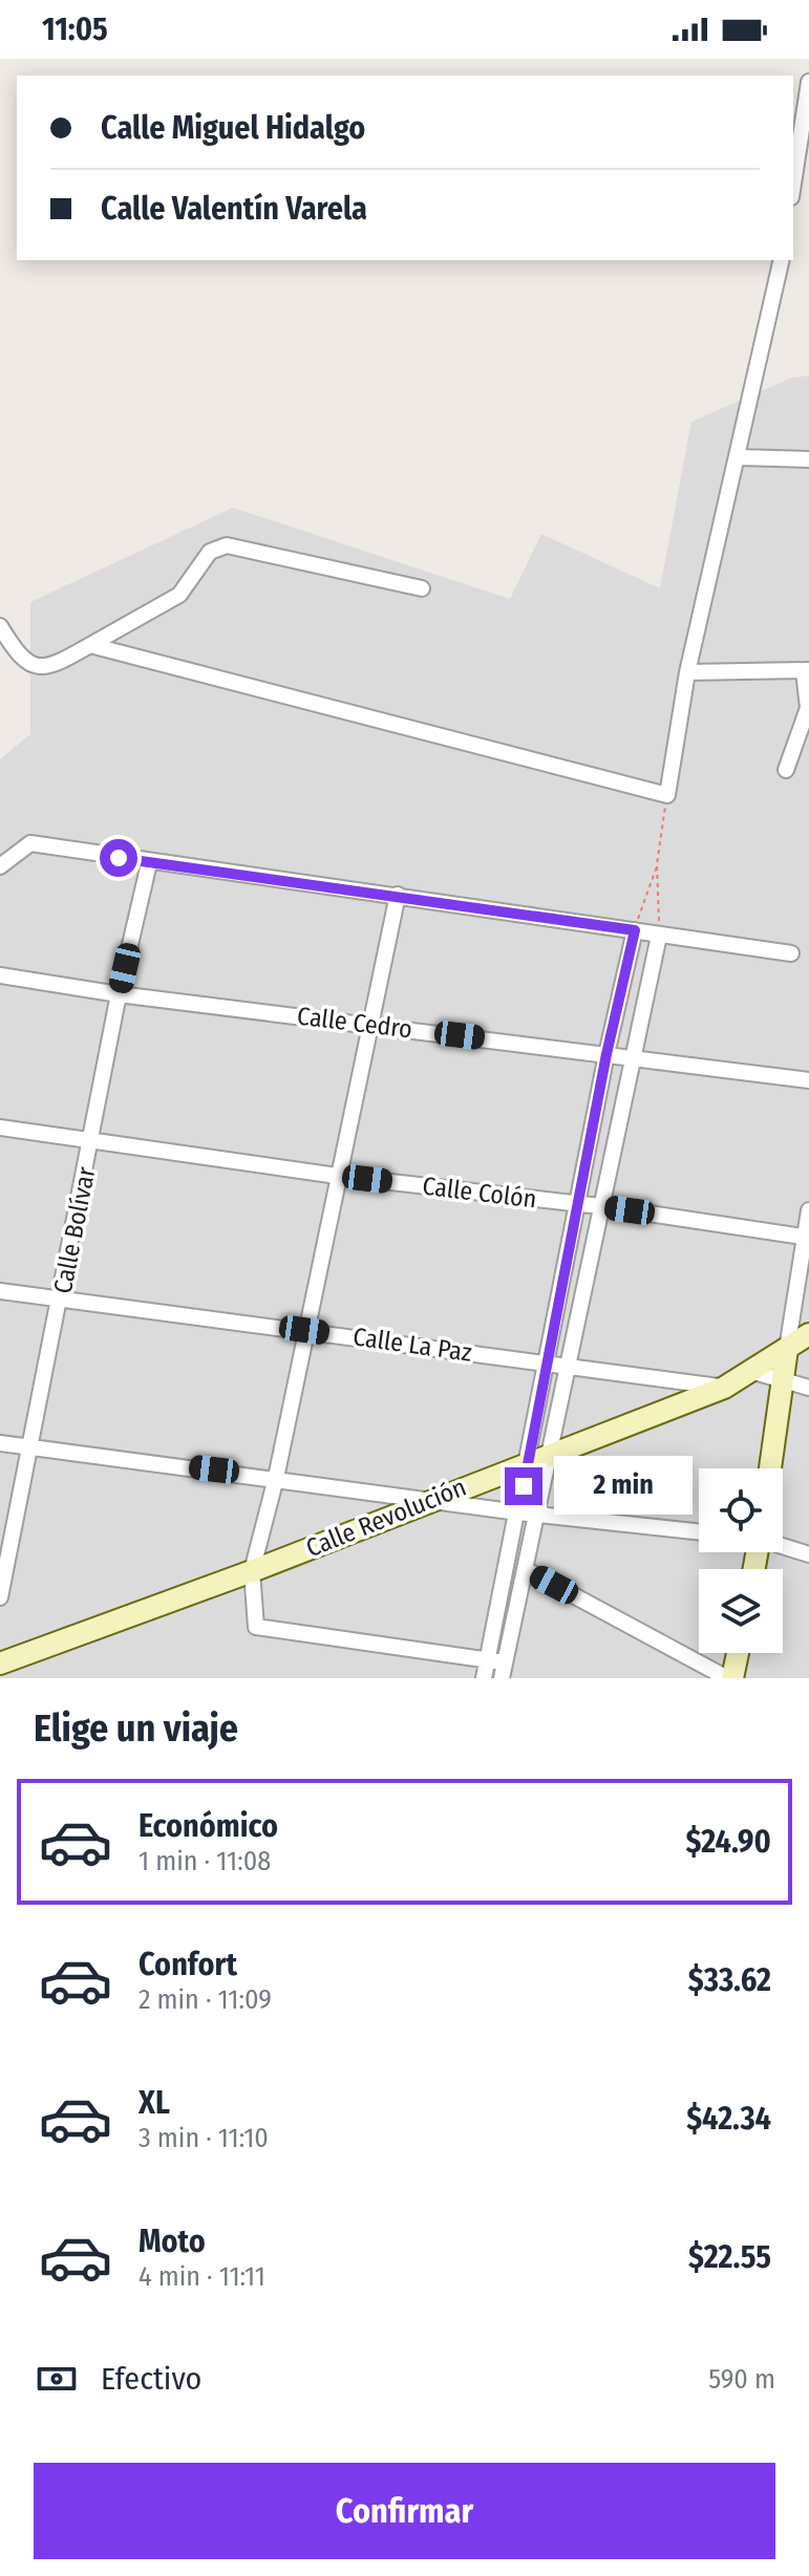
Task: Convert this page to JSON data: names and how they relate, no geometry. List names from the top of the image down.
{
  "streets": {
    "street": [
      "Calle Cedro",
      "Calle Colón",
      "Calle Bolívar",
      "Calle La Paz",
      "Calle Revolución"
    ]
  },
  "crossings": [
    ["Calle Cedro", "Calle Bolívar"],
    ["Calle Colón", "Calle Bolívar"],
    ["Calle Bolívar", "Calle La Paz"],
    ["Calle La Paz", "Calle Revolución"]
  ],
  "page": {
    "status": "11:05",
    "banner": ["Calle Miguel Hidalgo", "Calle Valentín Varela"],
    "bubble": "2 min",
    "heading": "Elige un viaje",
    "list": [
      {
        "name": "Económico",
        "note": "1 min · 11:08",
        "value": "$24.90"
      },
      {
        "name": "Confort",
        "note": "2 min · 11:09",
        "value": "$33.62"
      },
      {
        "name": "XL",
        "note": "3 min · 11:10",
        "value": "$42.34"
      },
      {
        "name": "Moto",
        "note": "4 min · 11:11",
        "value": "$22.55"
      }
    ],
    "pay": ["Efectivo", "590 m"],
    "buttons": "Confirmar"
  }
}
